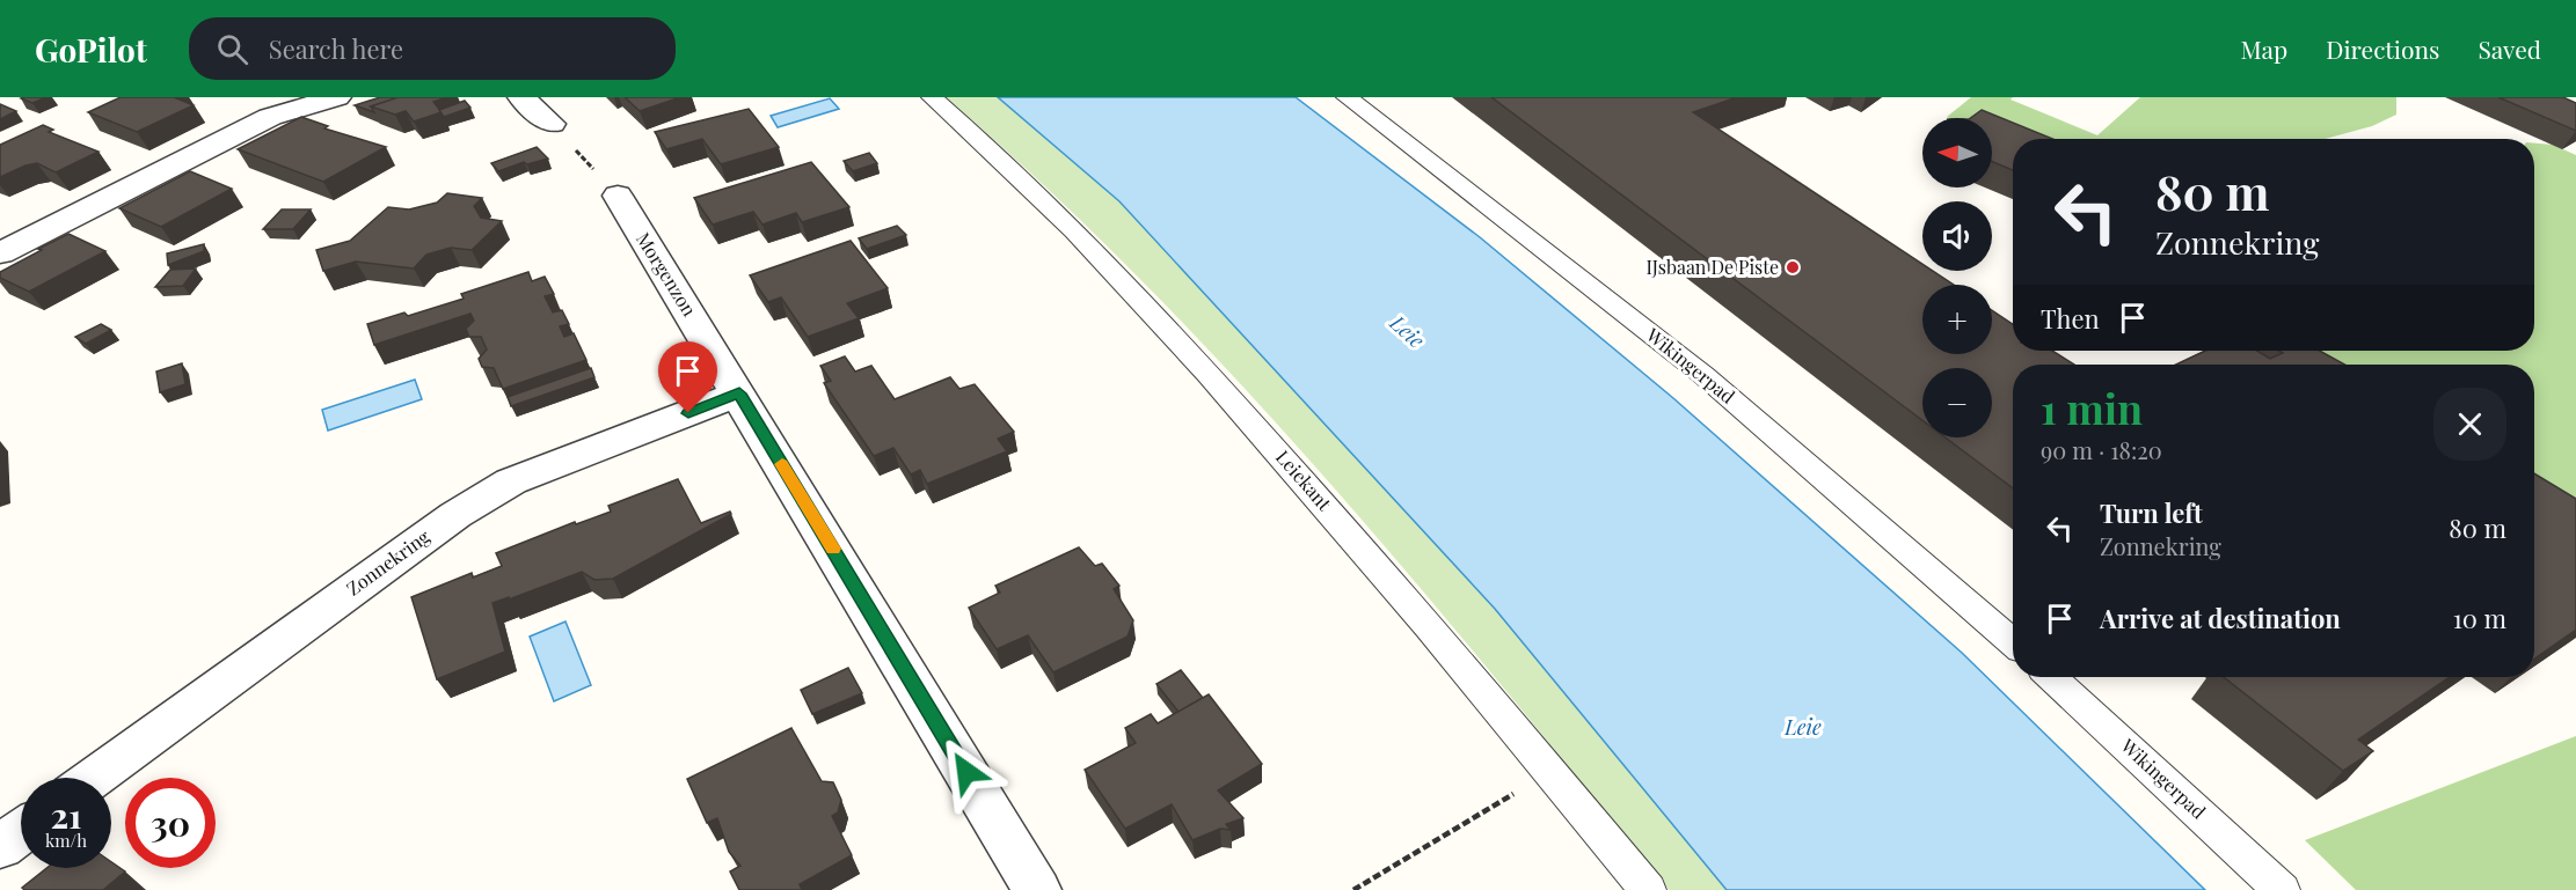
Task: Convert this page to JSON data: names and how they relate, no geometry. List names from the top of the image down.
{
  "streets": {
    "street": ["Morgenzon", "Zonnekring"],
    "lane": ["Wikingerpad", "Leiekant"]
  },
  "crossings": [
    ["Morgenzon", "Zonnekring"]
  ],
  "water": ["Leie"],
  "places": ["IJsbaan De Piste"],
  "north": "left",
  "page": {
    "header": "GoPilot",
    "search": "Search here",
    "nav": ["Map", "Directions", "Saved"],
    "map_buttons": ["+", "−"],
    "turn": ["80 m", "Zonnekring"],
    "then": "Then",
    "heading": ["1 min", "90 m · 18:20"],
    "list": [
      {
        "name": "Turn left",
        "note": "Zonnekring",
        "value": "80 m"
      },
      {
        "name": "Arrive at destination",
        "value": "10 m"
      }
    ],
    "speed": "21 km/h",
    "limit": "30"
  }
}
